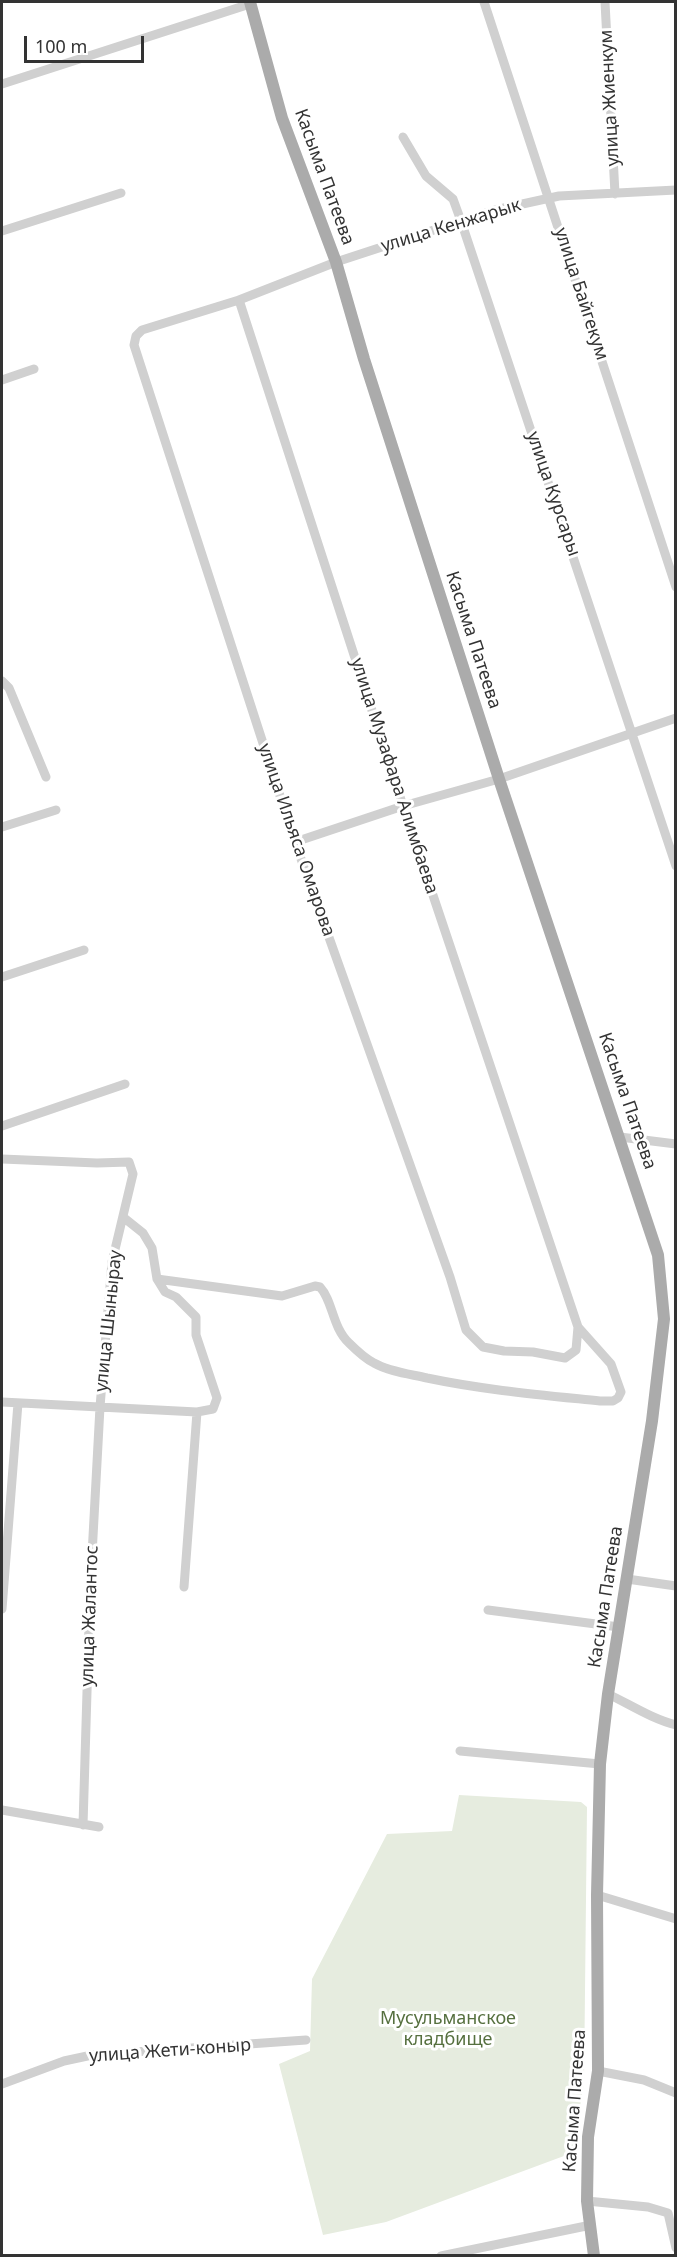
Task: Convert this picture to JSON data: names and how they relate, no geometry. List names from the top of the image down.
{
  "streets": {
    "main road": ["Касыма Патеева"],
    "street": [
      "улица Жиенкум",
      "улица Кенжарык",
      "улица Байгекум",
      "улица Курсары",
      "улица Музафара Алимбаева",
      "улица Ильяса Омарова",
      "улица Шынырау",
      "улица Жалантос",
      "улица Жети-коныр"
    ]
  },
  "crossings": [
    ["улица Жиенкум", "улица Кенжарык"],
    ["Касыма Патеева", "улица Кенжарык"],
    ["улица Кенжарык", "улица Байгекум"],
    ["улица Кенжарык", "улица Курсары"],
    ["улица Музафара Алимбаева", "улица Ильяса Омарова"],
    ["улица Шынырау", "улица Жалантос"]
  ],
  "parks": ["Мусульманское кладбище"],
  "scale_bar": "100 m"
}
